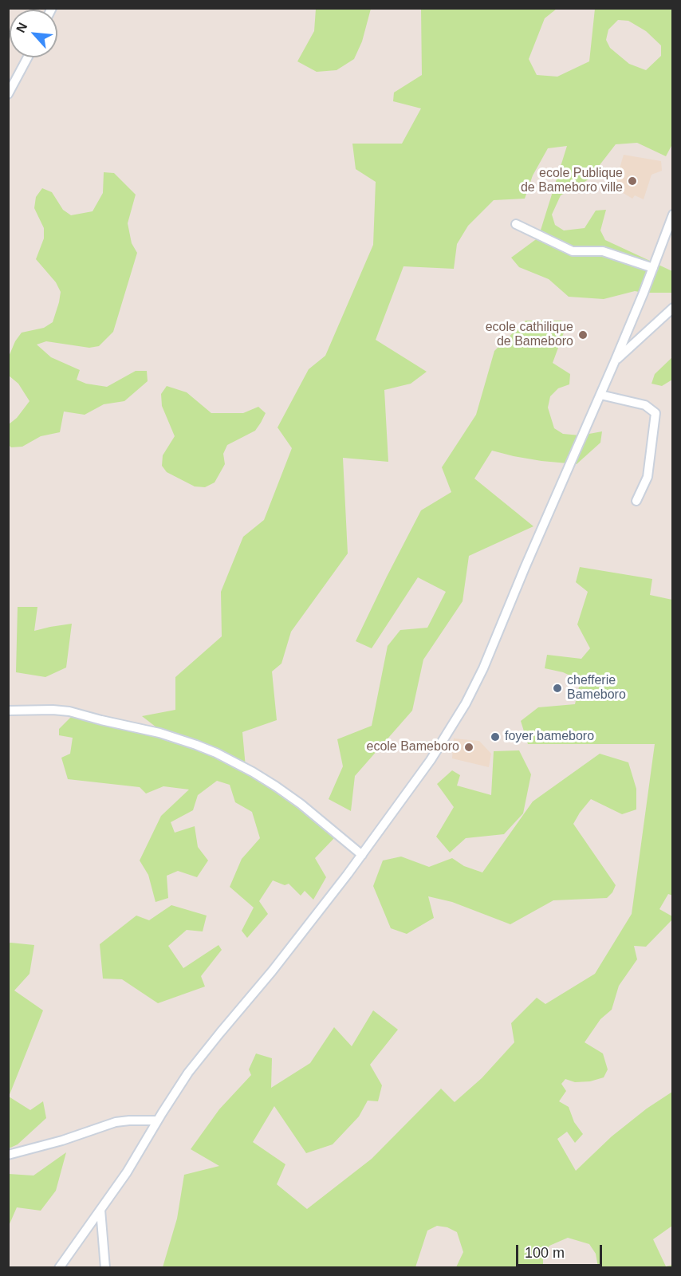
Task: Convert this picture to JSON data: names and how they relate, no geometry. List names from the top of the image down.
{
  "places": [
    "ecole Publique de Bameboro ville",
    "ecole cathilique de Bameboro",
    "chefferie Bameboro",
    "foyer bameboro",
    "ecole Bameboro"
  ],
  "scale_bar": "100 m",
  "north": "top left"
}
